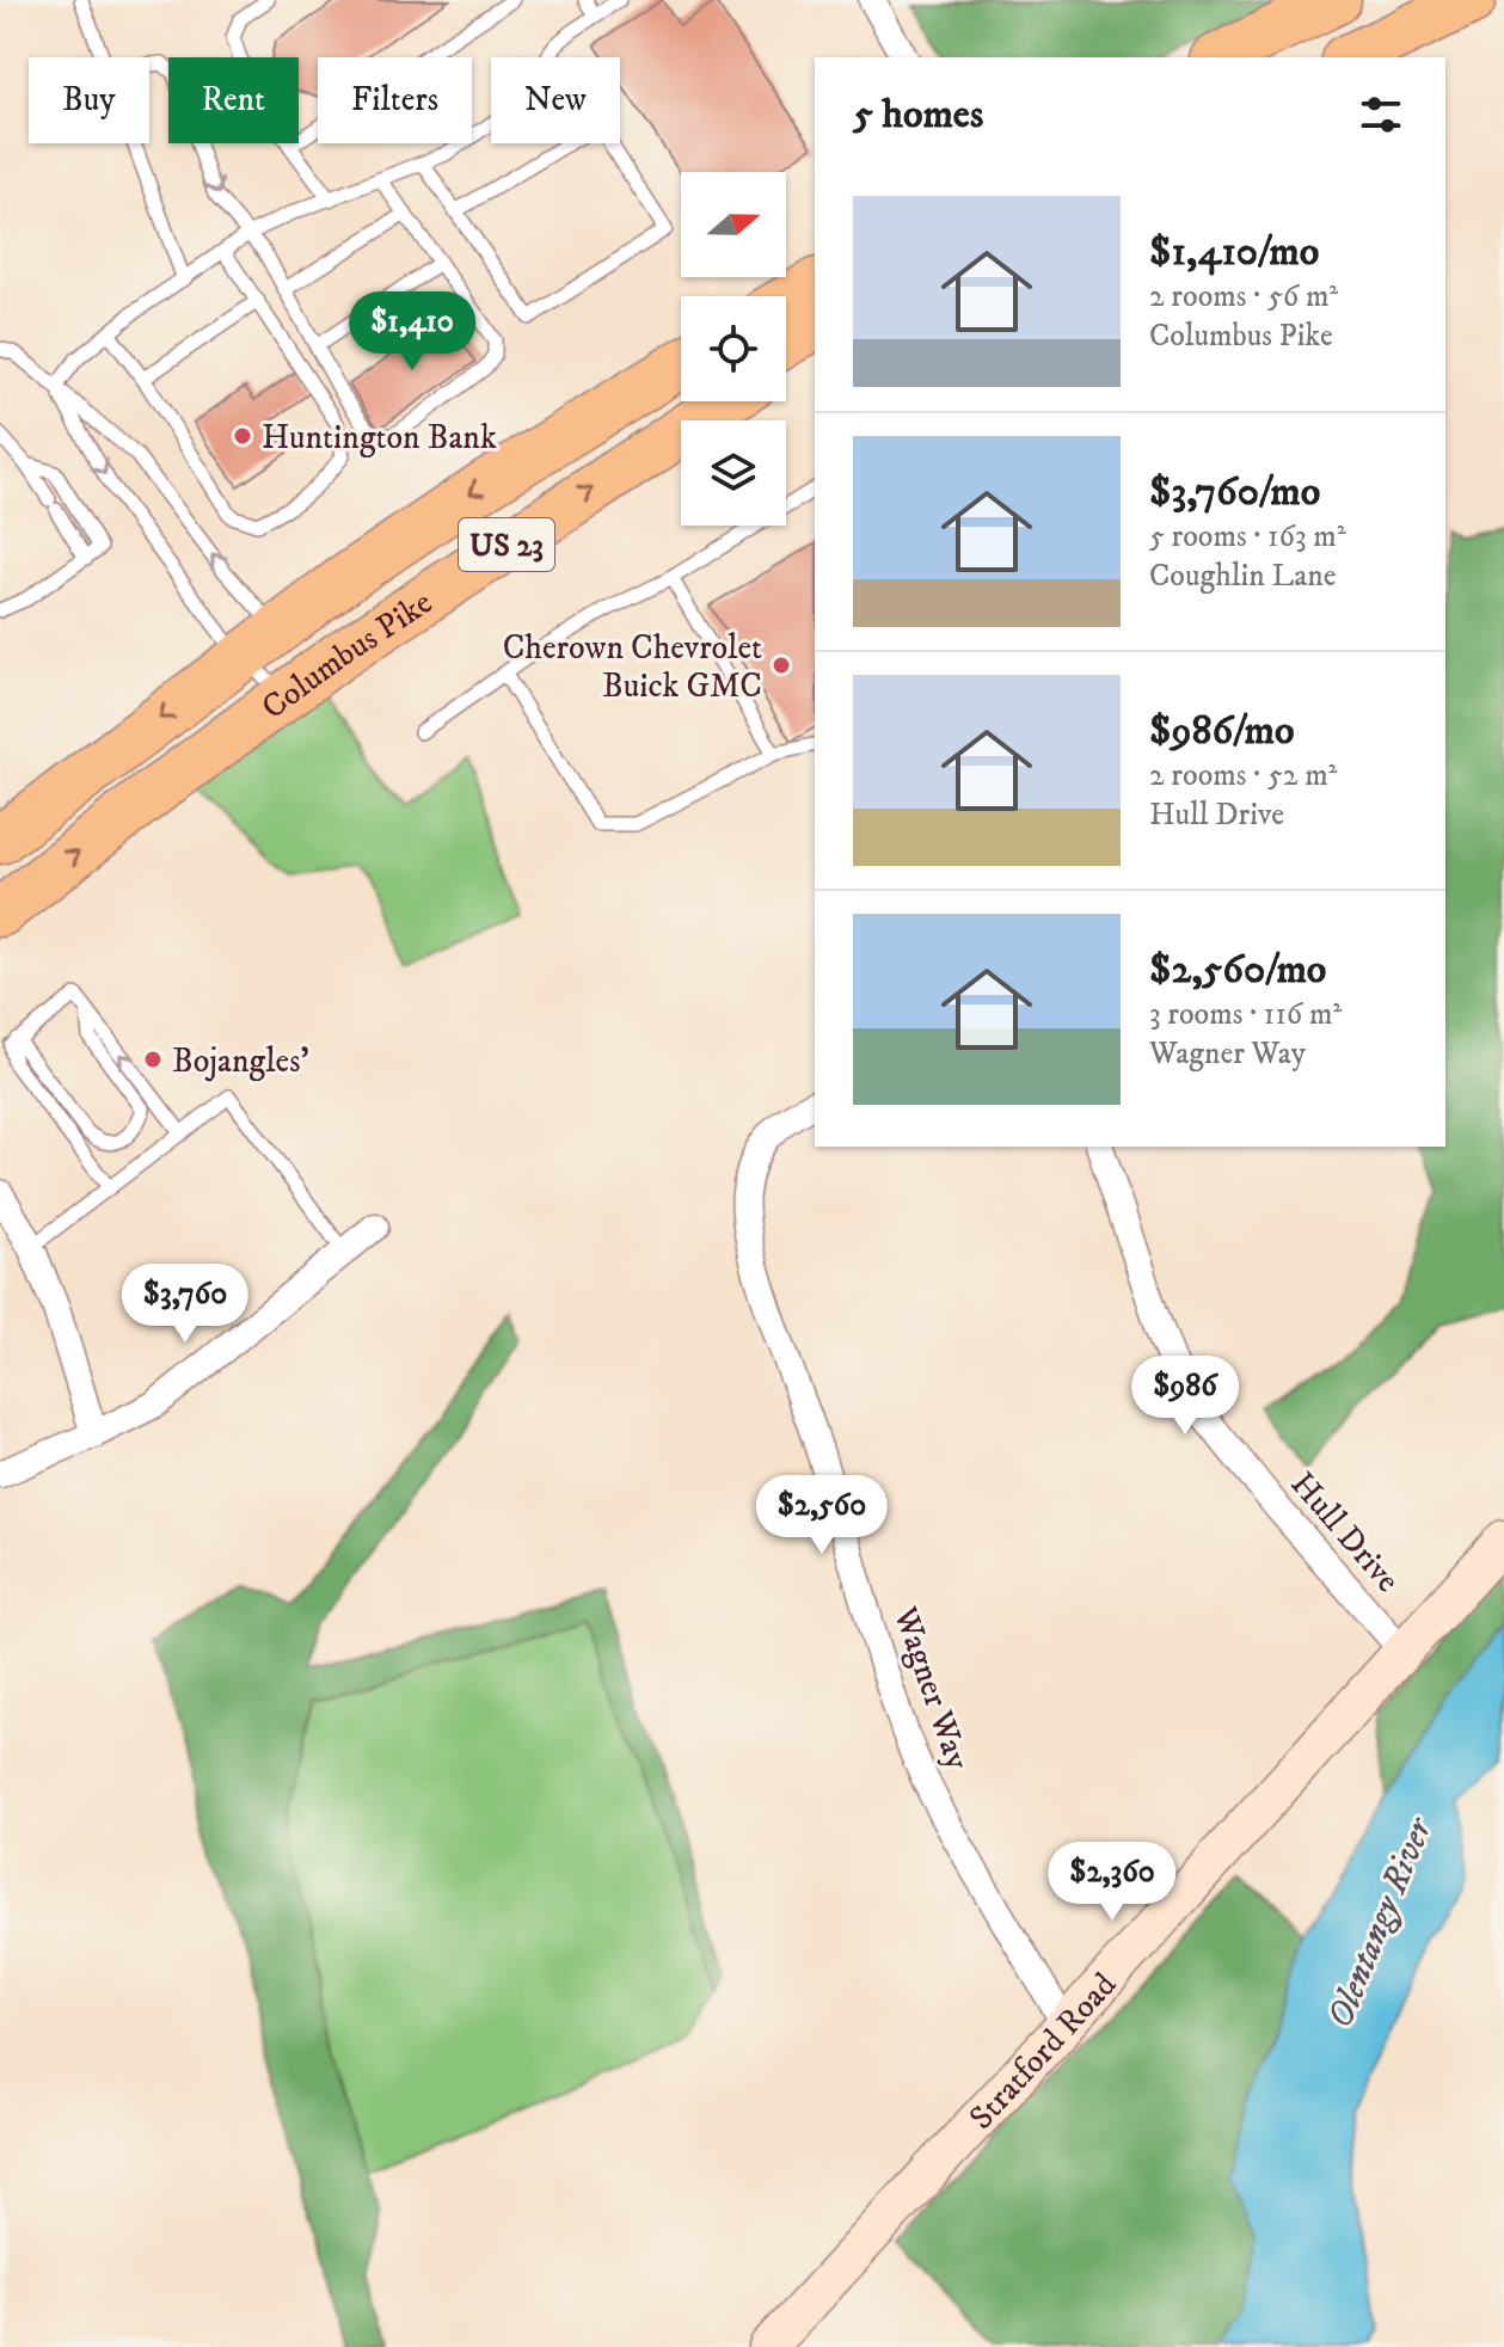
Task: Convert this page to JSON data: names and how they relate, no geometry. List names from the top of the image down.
{
  "streets": {
    "highway": ["US 23", "Columbus Pike"],
    "street": ["Hull Drive", "Wagner Way", "Stratford Road"]
  },
  "crossings": [
    ["Hull Drive", "Stratford Road"],
    ["Wagner Way", "Stratford Road"]
  ],
  "water": ["Olentangy River"],
  "places": ["Huntington Bank", "Cherown Chevrolet Buick GMC", "Bojangles'"],
  "north": "right",
  "page": {
    "chip": [
      "Buy",
      "Rent",
      "Filters",
      "New"
    ],
    "heading": "5 homes",
    "list": [
      {
        "name": "$1,410/mo",
        "note": "2 rooms · 56 m² · Columbus Pike"
      },
      {
        "name": "$3,760/mo",
        "note": "5 rooms · 163 m² · Coughlin Lane"
      },
      {
        "name": "$986/mo",
        "note": "2 rooms · 52 m² · Hull Drive"
      },
      {
        "name": "$2,560/mo",
        "note": "3 rooms · 116 m² · Wagner Way"
      }
    ],
    "price": [
      "$1,410",
      "$3,760",
      "$986",
      "$2,560",
      "$2,360"
    ]
  }
}
